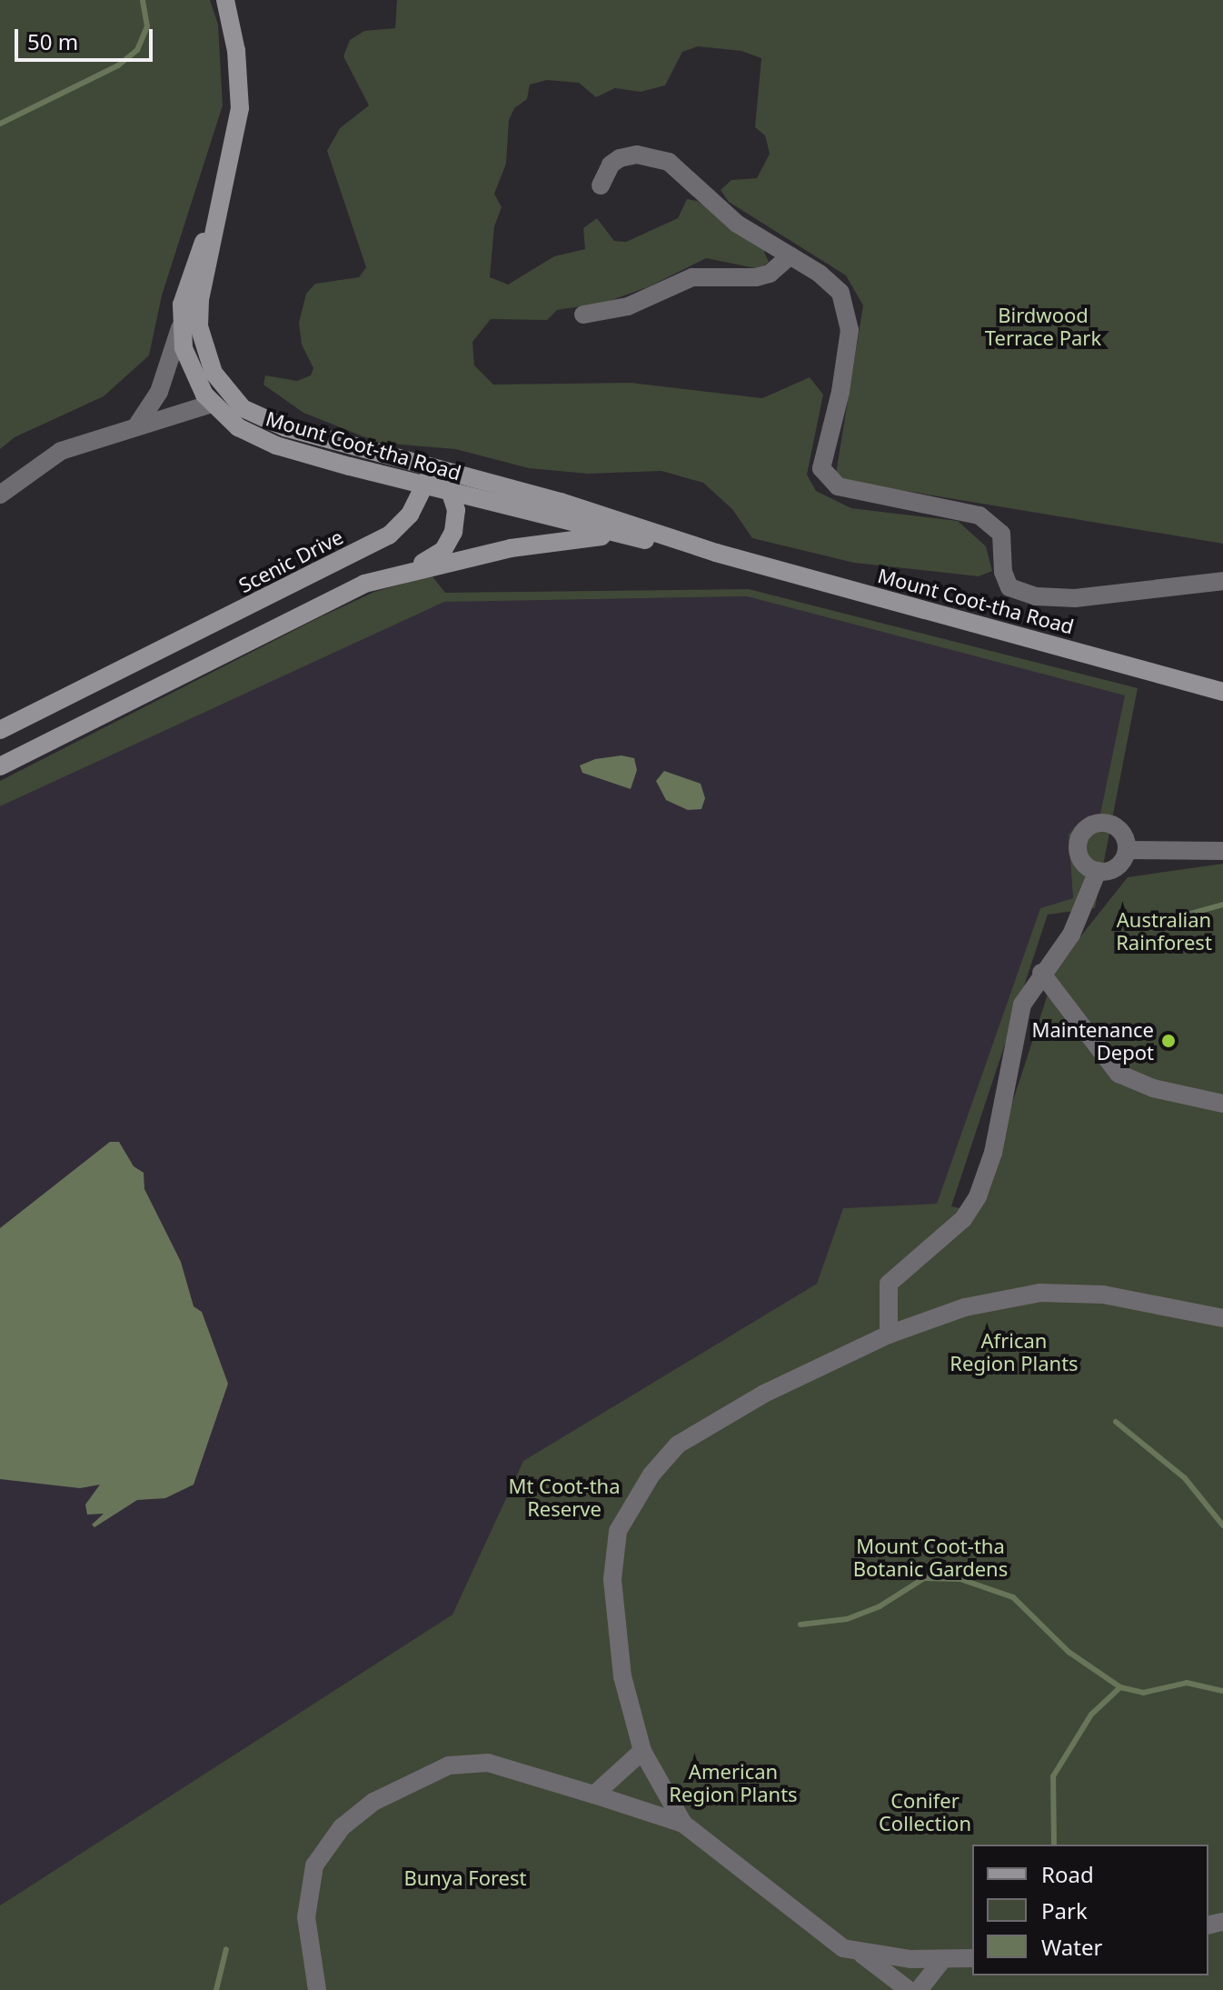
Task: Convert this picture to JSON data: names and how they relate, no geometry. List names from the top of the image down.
{
  "streets": {
    "main road": ["Mount Coot-tha Road", "Scenic Drive"]
  },
  "crossings": [
    ["Mount Coot-tha Road", "Scenic Drive"]
  ],
  "parks": [
    "Birdwood Terrace Park",
    "Australian Rainforest",
    "African Region Plants",
    "Mt Coot-tha Reserve",
    "Mount Coot-tha Botanic Gardens",
    "American Region Plants",
    "Conifer Collection",
    "Bunya Forest"
  ],
  "places": ["Maintenance Depot"],
  "legend": ["Road", "Park", "Water"],
  "scale_bar": "50 m"
}
